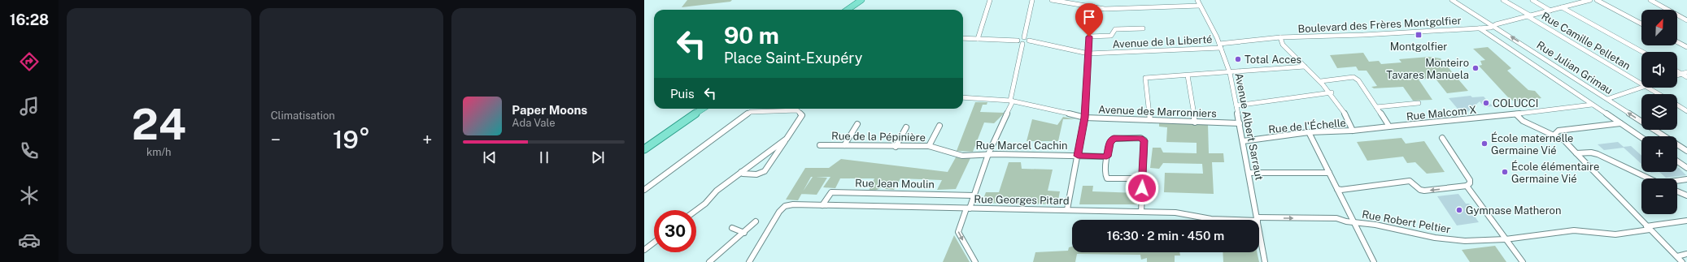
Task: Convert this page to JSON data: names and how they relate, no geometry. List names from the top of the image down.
{
  "streets": {
    "street": [
      "Boulevard des Frères Montgolfier",
      "Rue Camille Pelletan",
      "Avenue de la Liberté",
      "Rue Julian Grimau",
      "Avenue des Marronniers",
      "Rue Malcom X",
      "Rue de l'Échelle",
      "Avenue Albert Sarraut",
      "Rue de la Pépinière",
      "Rue Marcel Cachin",
      "Rue Jean Moulin",
      "Rue Georges Pitard",
      "Rue Robert Peltier"
    ]
  },
  "crossings": [
    ["Boulevard des Frères Montgolfier", "Rue Camille Pelletan"],
    ["Boulevard des Frères Montgolfier", "Avenue de la Liberté"],
    ["Boulevard des Frères Montgolfier", "Rue Julian Grimau"],
    ["Boulevard des Frères Montgolfier", "Avenue Albert Sarraut"],
    ["Avenue de la Liberté", "Avenue Albert Sarraut"],
    ["Avenue des Marronniers", "Avenue Albert Sarraut"],
    ["Rue Malcom X", "Rue de l'Échelle"],
    ["Rue de l'Échelle", "Avenue Albert Sarraut"],
    ["Avenue Albert Sarraut", "Rue Georges Pitard"],
    ["Avenue Albert Sarraut", "Rue Robert Peltier"],
    ["Rue de la Pépinière", "Rue Marcel Cachin"],
    ["Rue Jean Moulin", "Rue Georges Pitard"],
    ["Rue Georges Pitard", "Rue Robert Peltier"]
  ],
  "places": {
    "transit": ["Montgolfier"],
    "other": [
      "Total Acces",
      "Monteiro Tavares Manuela",
      "COLUCCI",
      "École maternelle Germaine Vié",
      "École élémentaire Germaine Vié",
      "Gymnase Matheron"
    ]
  },
  "north": "top right",
  "page": {
    "tabs": "16:28",
    "tile": [
      ["24", "km/h"],
      "Climatisation"
    ],
    "map_buttons": ["+", "−"],
    "turn": ["90 m", "Place Saint-Exupéry"],
    "then": "Puis",
    "song": ["Paper Moons", "Ada Vale"],
    "heat": ["−", "19°", "+"],
    "limit": "30",
    "trip": "16:30 · 2 min · 450 m"
  }
}
